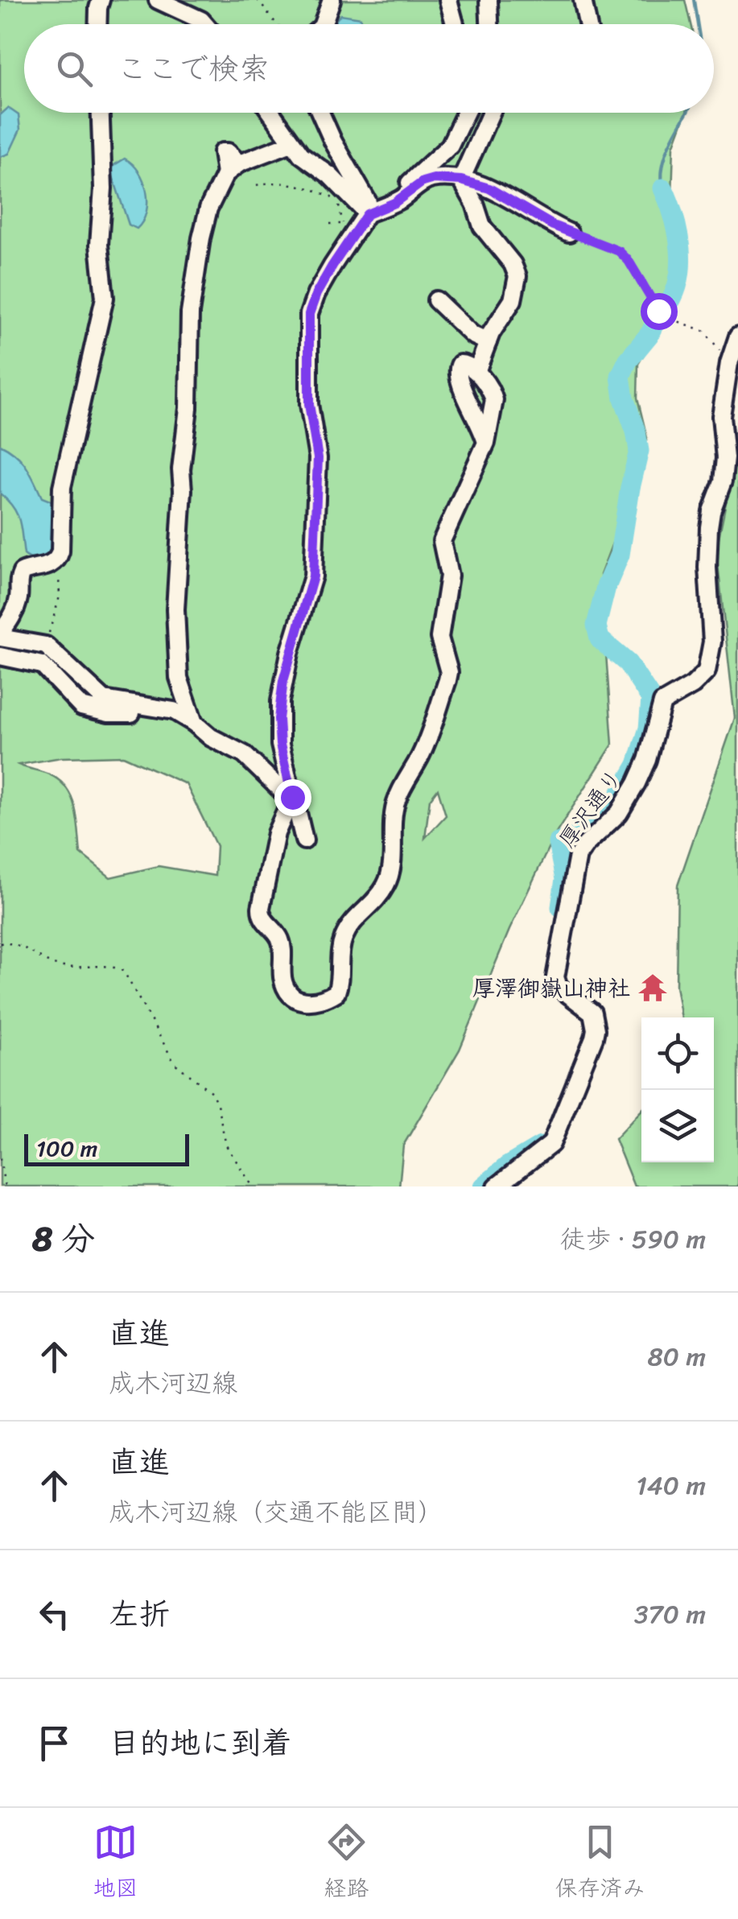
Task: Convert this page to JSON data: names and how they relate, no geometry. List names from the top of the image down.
{
  "streets": {
    "street": ["厚沢通り"]
  },
  "places": {
    "temple": ["厚澤御嶽山神社"]
  },
  "scale_bar": "100 m",
  "page": {
    "search": "ここで検索",
    "scale": "100 m",
    "heading": ["8 分", "徒歩 · 590 m"],
    "list": [
      ["直進", "成木河辺線", "80 m"],
      ["直進", "成木河辺線（交通不能区間）", "140 m"],
      ["左折", "370 m"],
      "目的地に到着"
    ],
    "nav": ["地図", "経路", "保存済み"]
  }
}
